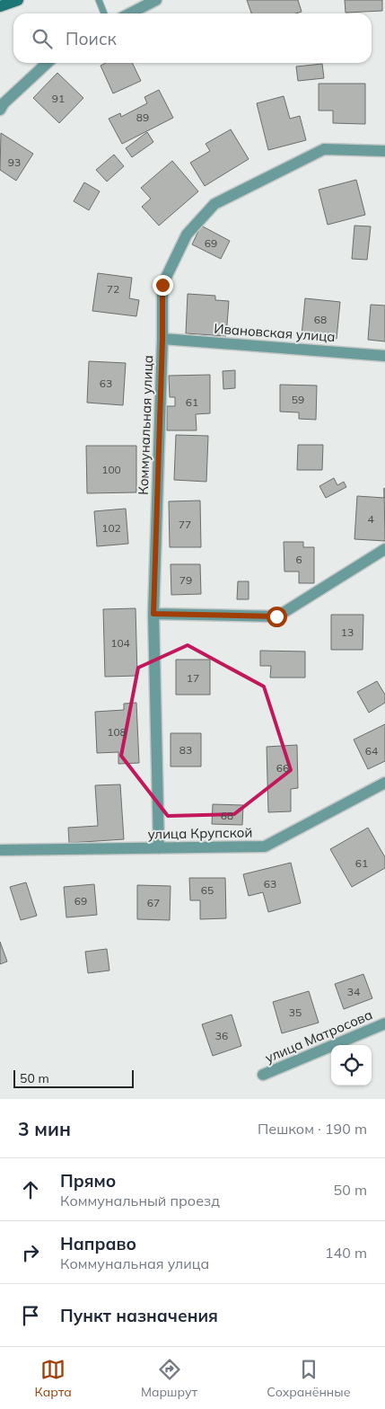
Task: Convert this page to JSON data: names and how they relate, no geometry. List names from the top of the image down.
{
  "streets": {
    "street": [
      "Ивановская улица",
      "Коммунальная улица",
      "улица Крупской",
      "улица Матросова"
    ]
  },
  "crossings": [
    ["Ивановская улица", "Коммунальная улица"],
    ["Коммунальная улица", "улица Крупской"]
  ],
  "house_numbers": [
    "91",
    "89",
    "93",
    "69",
    "72",
    "68",
    "63",
    "59",
    "61",
    "100",
    "4",
    "77",
    "102",
    "6",
    "79",
    "13",
    "104",
    "17",
    "108",
    "83",
    "64",
    "66",
    "68",
    "61",
    "63",
    "65",
    "69",
    "67",
    "34",
    "35",
    "36"
  ],
  "scale_bar": "50 m",
  "page": {
    "search": "Поиск",
    "scale": "50 m",
    "heading": ["3 мин", "Пешком · 190 m"],
    "list": [
      ["Прямо", "Коммунальный проезд", "50 m"],
      ["Направо", "Коммунальная улица", "140 m"],
      "Пункт назначения"
    ],
    "nav": ["Карта", "Маршрут", "Сохранённые"]
  }
}
